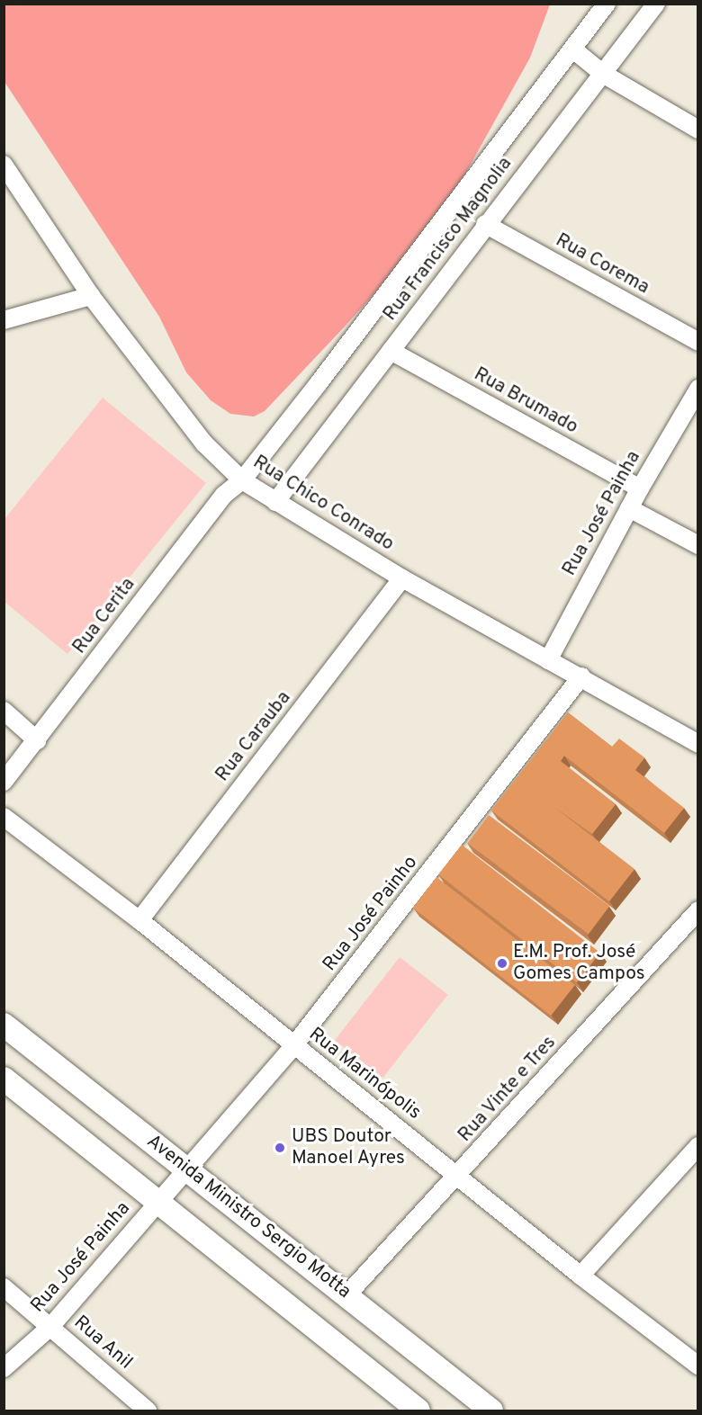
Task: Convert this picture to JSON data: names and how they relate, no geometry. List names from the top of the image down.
{
  "streets": {
    "street": [
      "Rua Francisco Magnolia",
      "Rua Corema",
      "Rua Brumado",
      "Rua Chico Conrado",
      "Rua José Painha",
      "Rua Cerita",
      "Rua Carauba",
      "Rua José Painho",
      "Rua Marinópolis",
      "Rua Vinte e Tres",
      "Avenida Ministro Sergio Motta",
      "Rua Anil"
    ]
  },
  "crossings": [
    ["Rua Francisco Magnolia", "Rua Corema"],
    ["Rua Francisco Magnolia", "Rua Brumado"],
    ["Rua Francisco Magnolia", "Rua Chico Conrado"],
    ["Rua Francisco Magnolia", "Rua Cerita"],
    ["Rua Brumado", "Rua José Painha"],
    ["Rua Chico Conrado", "Rua José Painha"],
    ["Rua Chico Conrado", "Rua Cerita"],
    ["Rua Chico Conrado", "Rua Carauba"],
    ["Rua Chico Conrado", "Rua José Painho"],
    ["Rua José Painha", "Rua José Painho"],
    ["Rua José Painha", "Avenida Ministro Sergio Motta"],
    ["Rua José Painha", "Rua Anil"],
    ["Rua Carauba", "Rua Marinópolis"],
    ["Rua José Painho", "Rua Marinópolis"],
    ["Rua José Painho", "Avenida Ministro Sergio Motta"],
    ["Rua Marinópolis", "Rua Vinte e Tres"],
    ["Rua Vinte e Tres", "Avenida Ministro Sergio Motta"]
  ],
  "places": ["E.M. Prof. José Gomes Campos", "UBS Doutor Manoel Ayres"]
}
